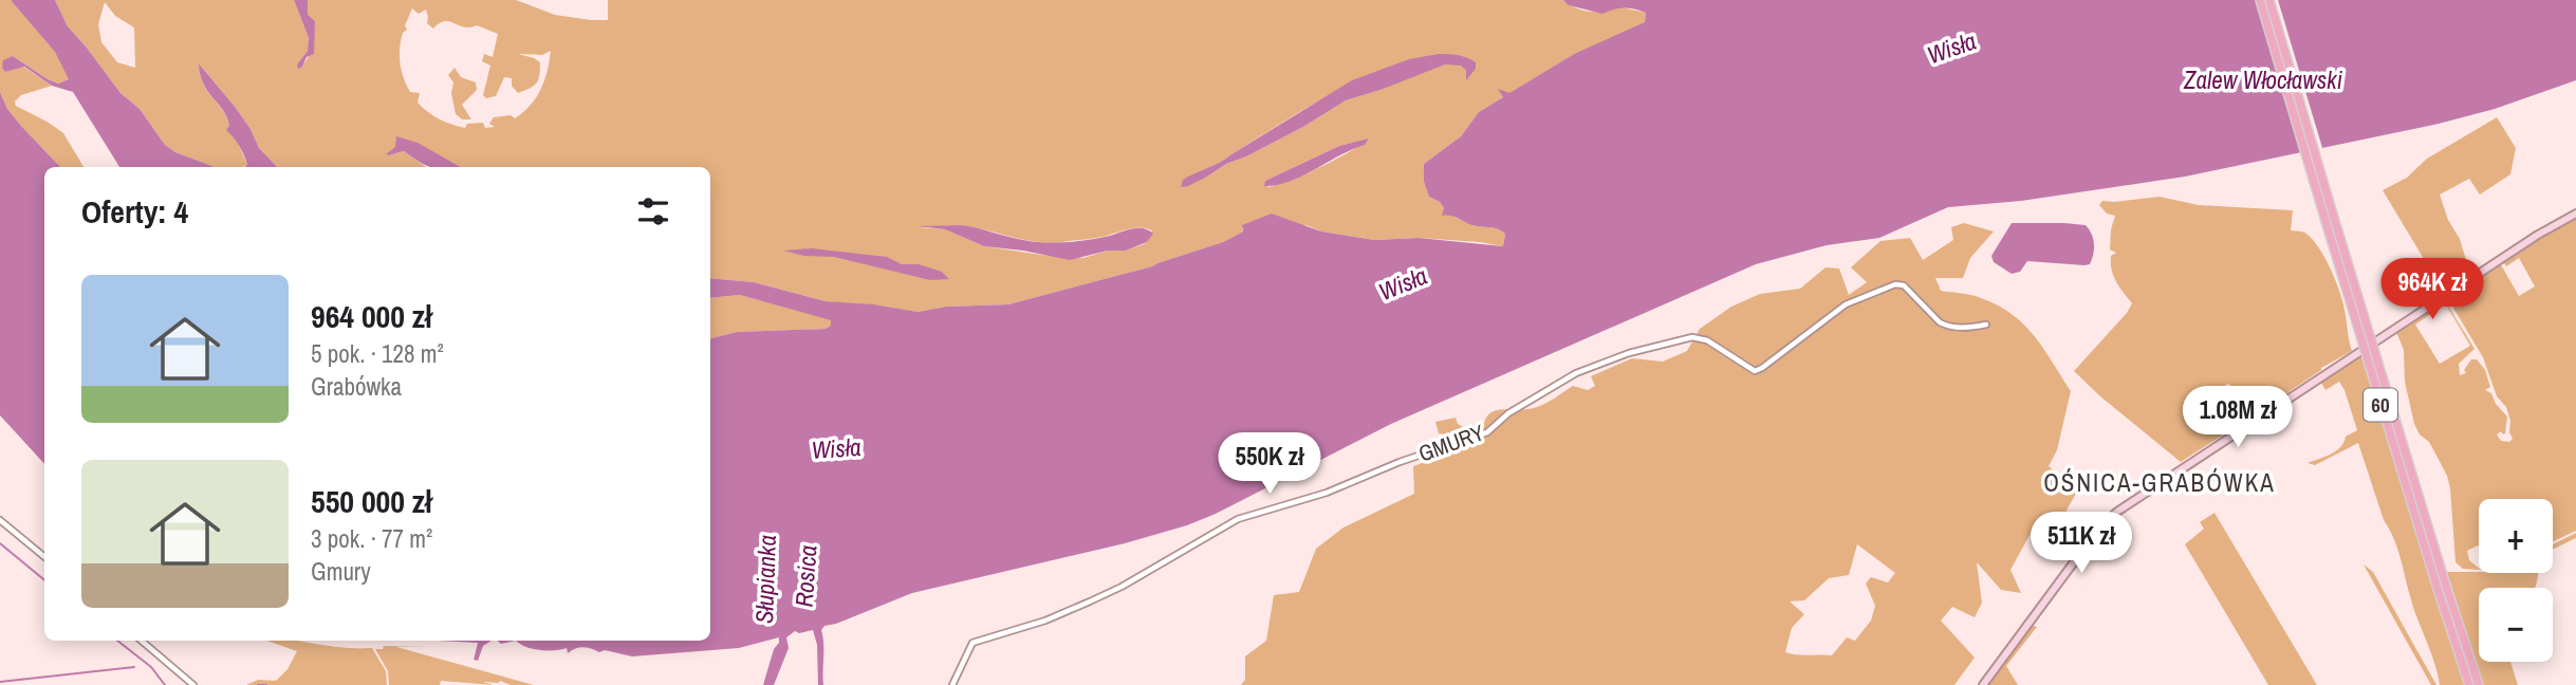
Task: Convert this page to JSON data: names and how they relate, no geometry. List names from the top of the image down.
{
  "streets": {
    "main road": ["60"],
    "street": ["GMURY"]
  },
  "districts": ["OŚNICA-GRABÓWKA"],
  "water": [
    "Wisła",
    "Zalew Włocławski",
    "Rosica",
    "Słupianka"
  ],
  "page": {
    "heading": "Oferty: 4",
    "list": [
      {
        "name": "964 000 zł",
        "note": "5 pok. · 128 m² · Grabówka"
      },
      {
        "name": "550 000 zł",
        "note": "3 pok. · 77 m² · Gmury"
      }
    ],
    "price": [
      "964K zł",
      "1.08M zł",
      "550K zł",
      "511K zł"
    ],
    "map_buttons": ["+", "−"]
  }
}
